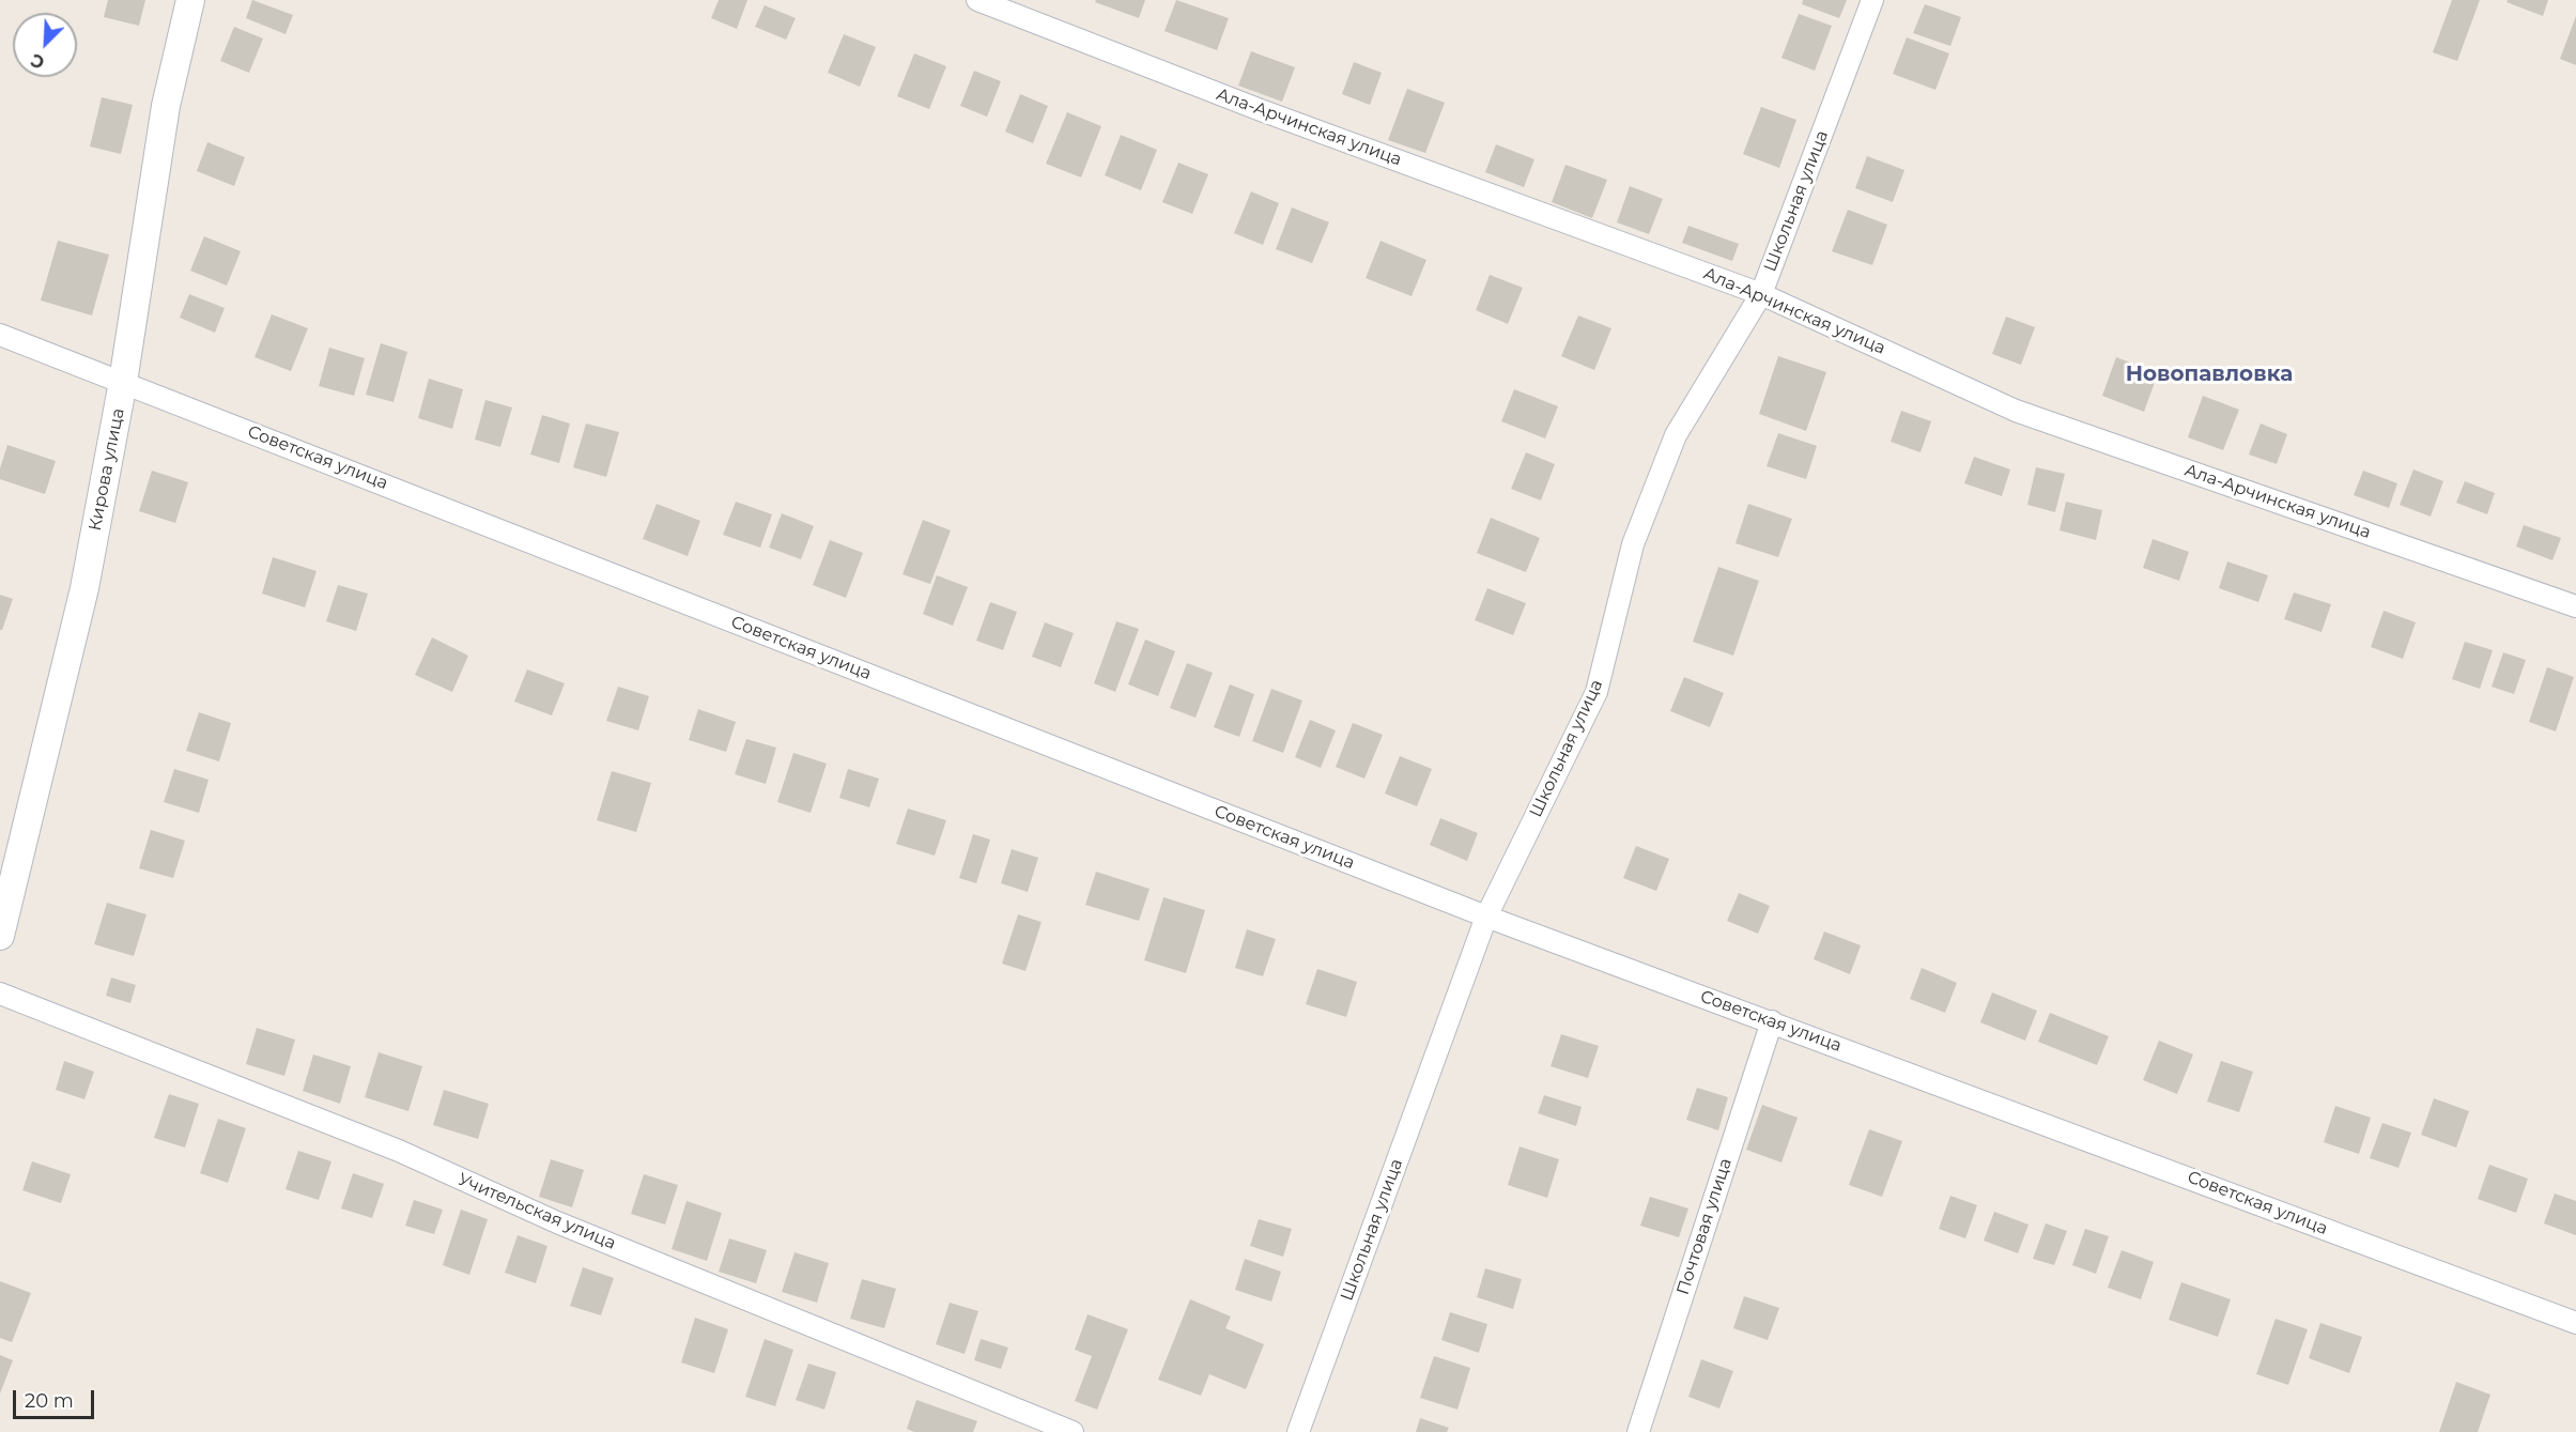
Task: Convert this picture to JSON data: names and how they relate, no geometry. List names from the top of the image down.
{
  "streets": {
    "street": [
      "Ала-Арчинская улица",
      "Школьная улица",
      "Советская улица",
      "Кирова улица",
      "Учительская улица",
      "Почтовая улица"
    ]
  },
  "crossings": [
    ["Ала-Арчинская улица", "Школьная улица"],
    ["Школьная улица", "Советская улица"],
    ["Советская улица", "Кирова улица"],
    ["Советская улица", "Почтовая улица"]
  ],
  "districts": ["Новопавловка"],
  "scale_bar": "20 m",
  "north": "bottom left"
}
